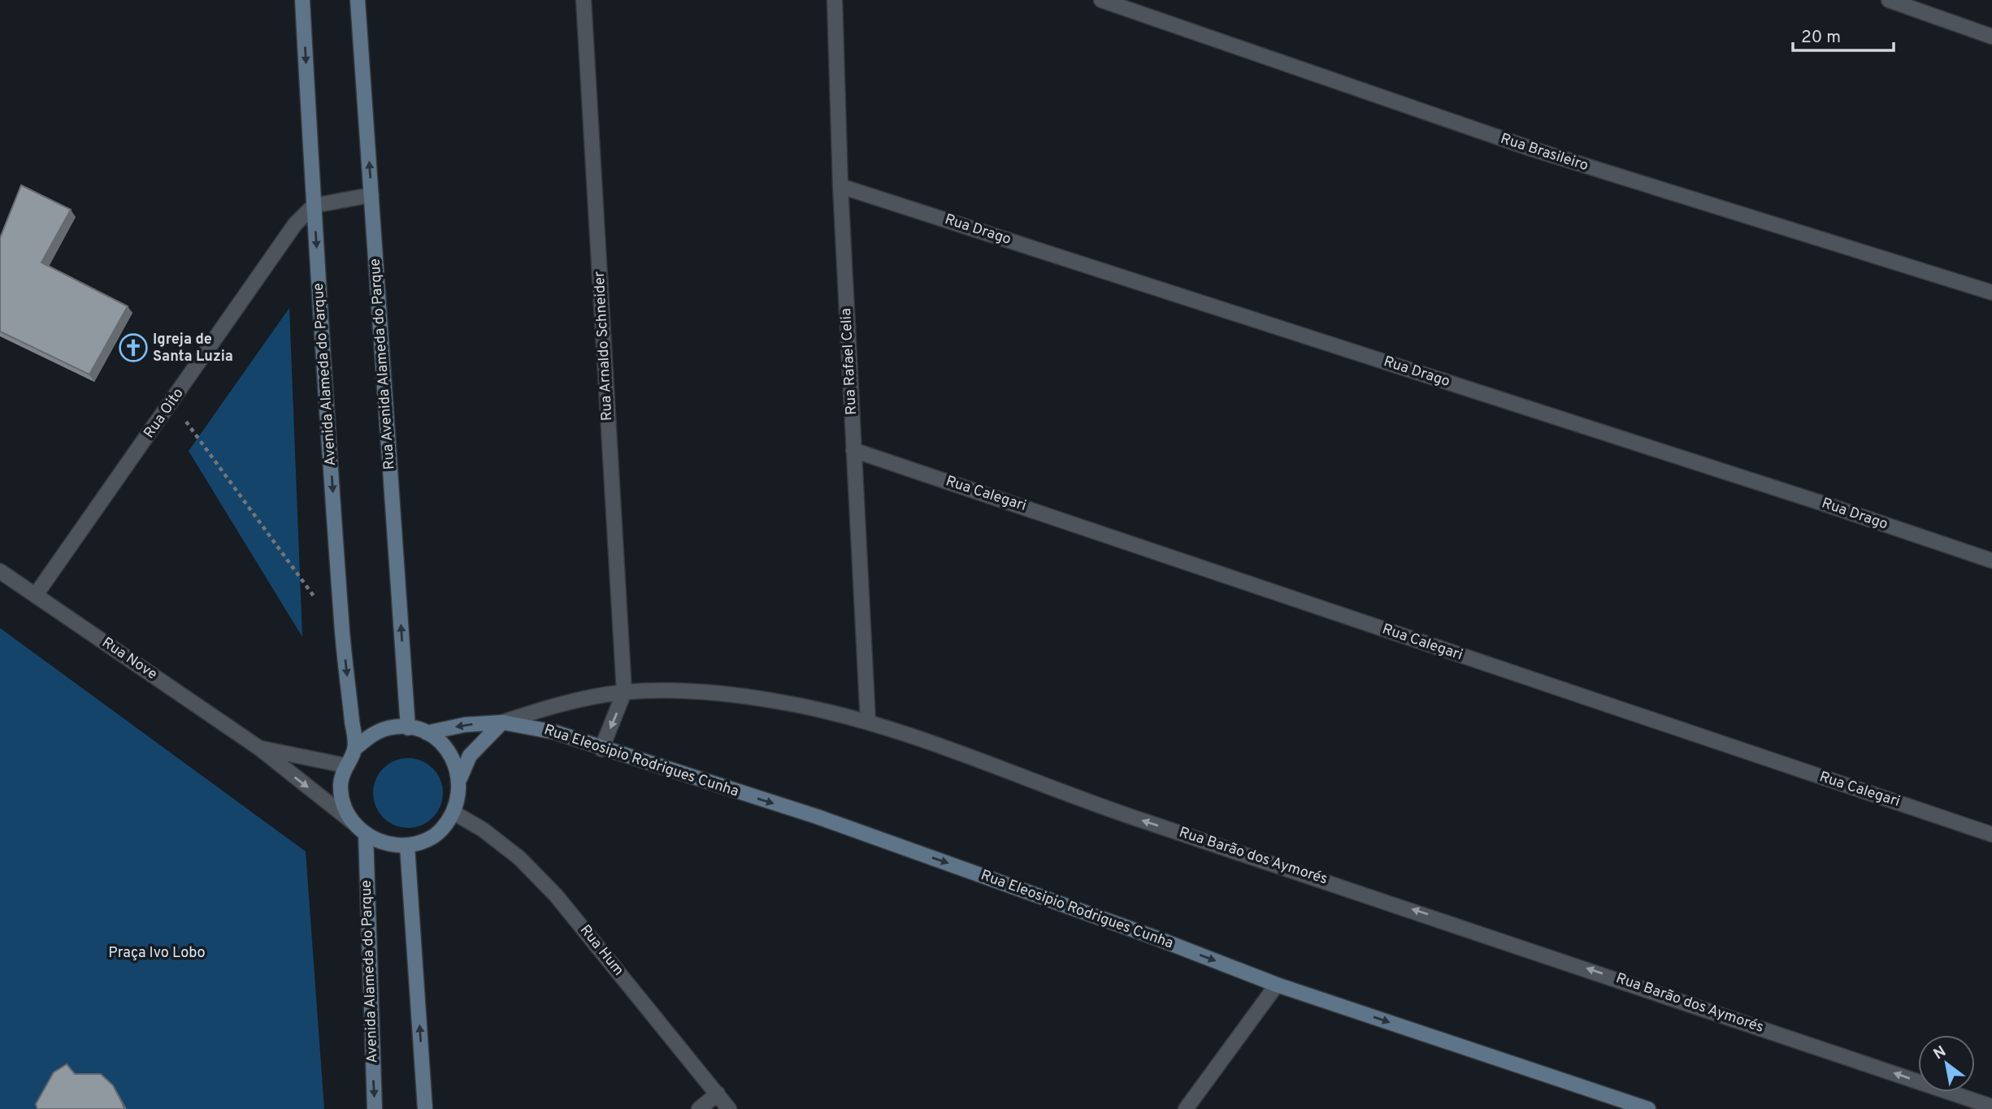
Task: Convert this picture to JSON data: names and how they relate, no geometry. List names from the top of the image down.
{
  "streets": {
    "street": [
      "Rua Brasileiro",
      "Rua Drago",
      "Rua Arnaldo Schneider",
      "Rua Rafael Celia",
      "Rua Avenida Alameda do Parque",
      "Avenida Alameda do Parque",
      "Rua Oito",
      "Rua Calegari",
      "Rua Nove",
      "Rua Eleosipio Rodrigues Cunha",
      "Rua Barão dos Aymorés",
      "Rua Hum"
    ]
  },
  "crossings": [
    ["Rua Drago", "Rua Rafael Celia"],
    ["Rua Arnaldo Schneider", "Rua Barão dos Aymorés"],
    ["Rua Rafael Celia", "Rua Calegari"],
    ["Rua Rafael Celia", "Rua Barão dos Aymorés"],
    ["Rua Avenida Alameda do Parque", "Avenida Alameda do Parque"],
    ["Rua Avenida Alameda do Parque", "Rua Hum"],
    ["Avenida Alameda do Parque", "Rua Oito"],
    ["Avenida Alameda do Parque", "Rua Hum"],
    ["Rua Oito", "Rua Nove"],
    ["Rua Eleosipio Rodrigues Cunha", "Rua Barão dos Aymorés"]
  ],
  "one_way": [
    "Rua Avenida Alameda do Parque",
    "Avenida Alameda do Parque",
    "Rua Eleosipio Rodrigues Cunha",
    "Rua Barão dos Aymorés"
  ],
  "parks": ["Praça Ivo Lobo"],
  "places": {
    "church": ["Igreja de Santa Luzia"]
  },
  "scale_bar": "20 m",
  "north": "top left"
}
